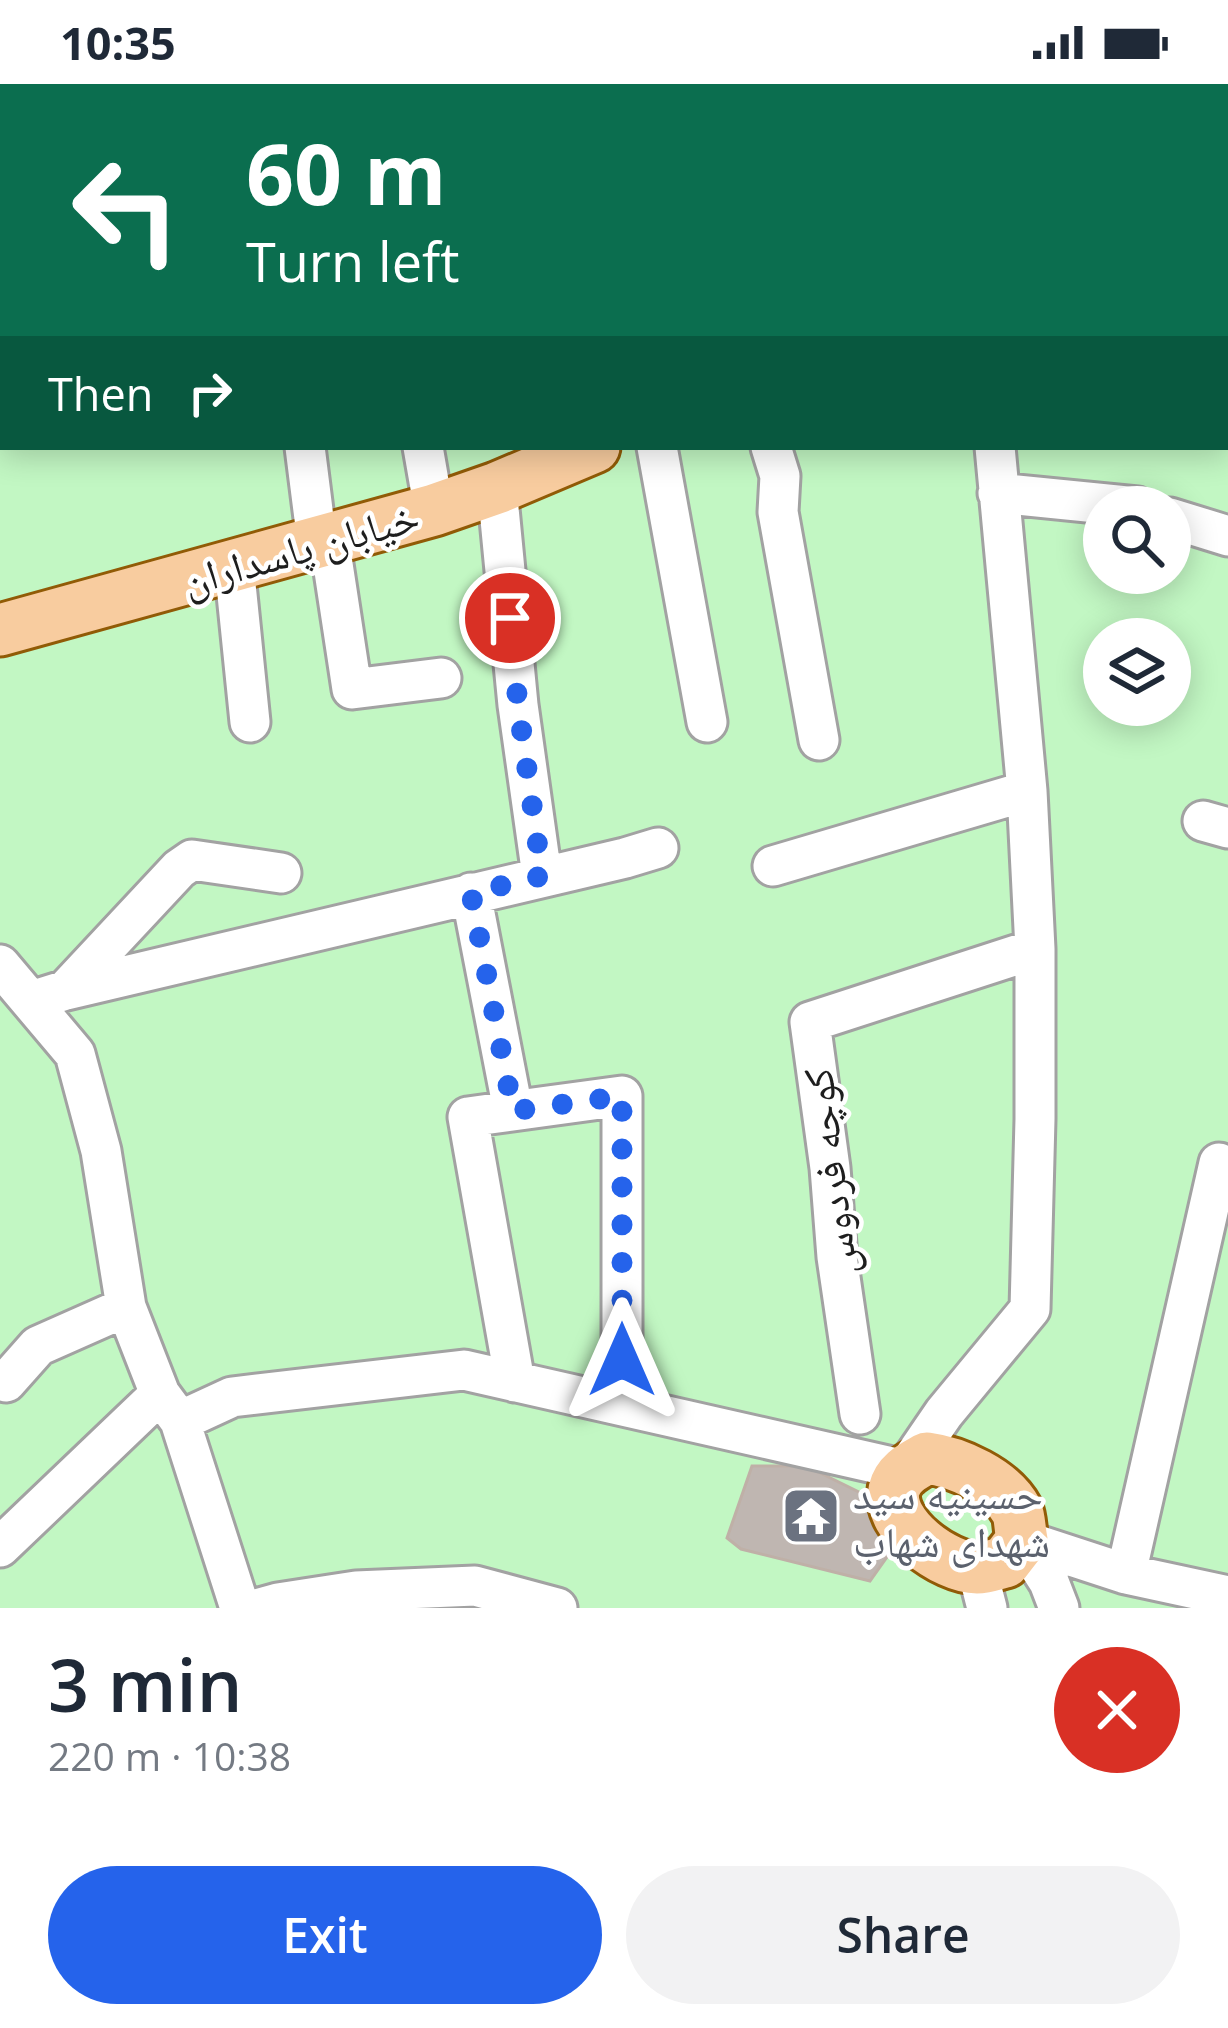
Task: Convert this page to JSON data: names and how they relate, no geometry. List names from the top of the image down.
{
  "streets": {
    "main road": ["خیابان پاسداران"],
    "street": ["کوچه فردوس"]
  },
  "places": {
    "temple": ["حسینیه سید شهدای شهاب"]
  },
  "page": {
    "status": "10:35",
    "turn": ["60 m", "Turn left"],
    "then": "Then",
    "heading": ["3 min", "220 m · 10:38"],
    "buttons": ["Exit", "Share"]
  }
}
